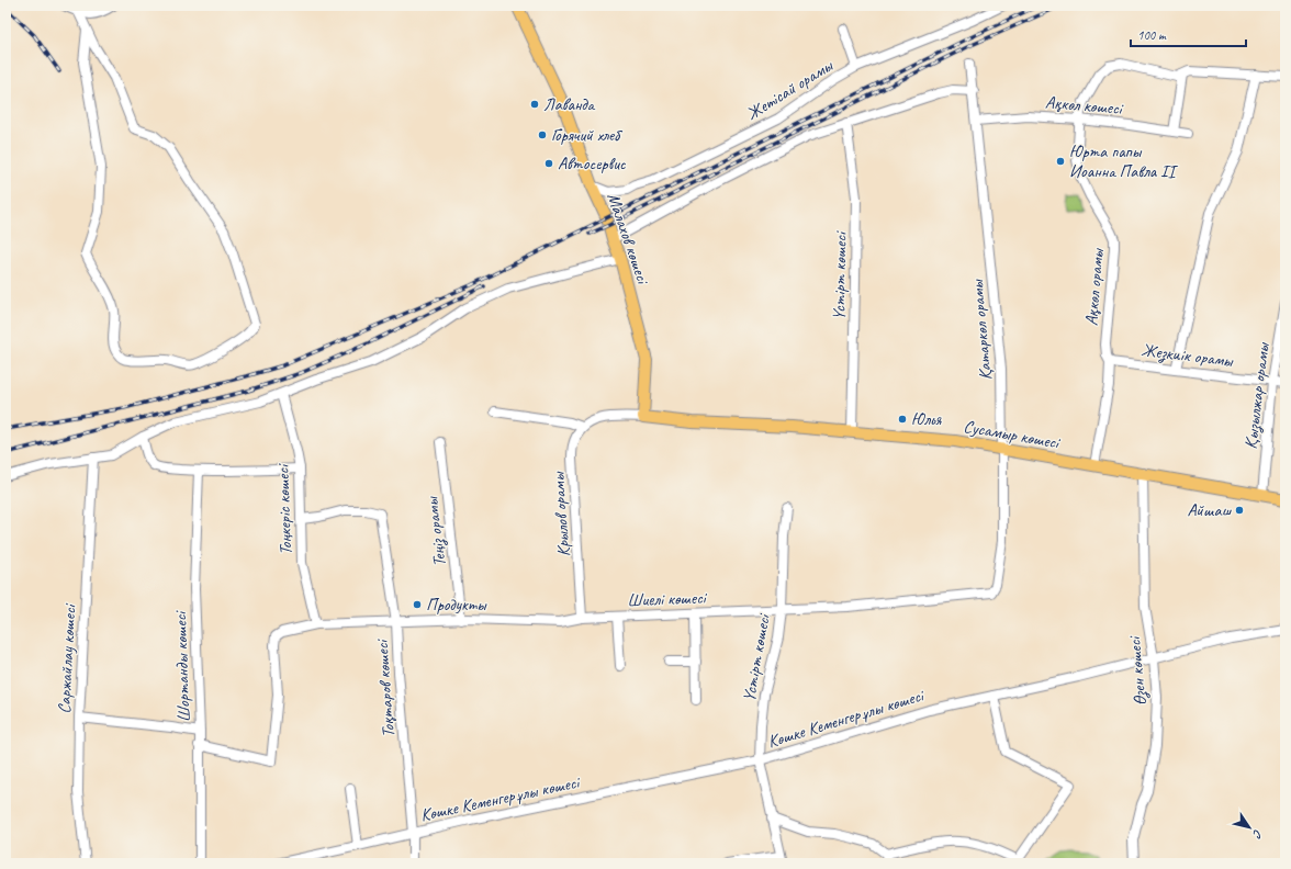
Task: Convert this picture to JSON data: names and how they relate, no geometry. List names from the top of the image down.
{
  "streets": {
    "main road": ["Малахов көшесі", "Сусамыр көшесі"],
    "street": [
      "Жетісай орамы",
      "Ақкөл көшесі",
      "Үстірт көшесі",
      "Ақкөл орамы",
      "Қатаркөл орамы",
      "Жезкиік орамы",
      "Қызылжар орамы",
      "Тоңкерiс көшесі",
      "Крылов орамы",
      "Теңіз орамы",
      "Шиелі көшесі",
      "Саржайлау көшесі",
      "Шортанды көшесі",
      "Өзен көшесі",
      "Тоқтаров көшесі",
      "Көшке Кеменгерұлы көшесі"
    ]
  },
  "crossings": [
    ["Жетісай орамы", "Малахов көшесі"],
    ["Ақкөл көшесі", "Ақкөл орамы"],
    ["Ақкөл көшесі", "Қатаркөл орамы"],
    ["Малахов көшесі", "Сусамыр көшесі"],
    ["Үстірт көшесі", "Сусамыр көшесі"],
    ["Үстірт көшесі", "Шиелі көшесі"],
    ["Үстірт көшесі", "Көшке Кеменгерұлы көшесі"],
    ["Ақкөл орамы", "Жезкиік орамы"],
    ["Ақкөл орамы", "Сусамыр көшесі"],
    ["Қатаркөл орамы", "Сусамыр көшесі"],
    ["Қатаркөл орамы", "Шиелі көшесі"],
    ["Жезкиік орамы", "Қызылжар орамы"],
    ["Қызылжар орамы", "Сусамыр көшесі"],
    ["Сусамыр көшесі", "Крылов орамы"],
    ["Сусамыр көшесі", "Өзен көшесі"],
    ["Тоңкерiс көшесі", "Шиелі көшесі"],
    ["Тоңкерiс көшесі", "Тоқтаров көшесі"],
    ["Крылов орамы", "Шиелі көшесі"],
    ["Теңіз орамы", "Шиелі көшесі"],
    ["Шиелі көшесі", "Шортанды көшесі"],
    ["Шиелі көшесі", "Тоқтаров көшесі"],
    ["Өзен көшесі", "Көшке Кеменгерұлы көшесі"],
    ["Тоқтаров көшесі", "Көшке Кеменгерұлы көшесі"]
  ],
  "places": [
    "Лаванда",
    "Горячий хлеб",
    "Юрта папы Иоанна Павла II",
    "Автосервис",
    "Юлья",
    "Айшаш",
    "Продукты"
  ],
  "scale_bar": "100 m",
  "north": "bottom right"
}
